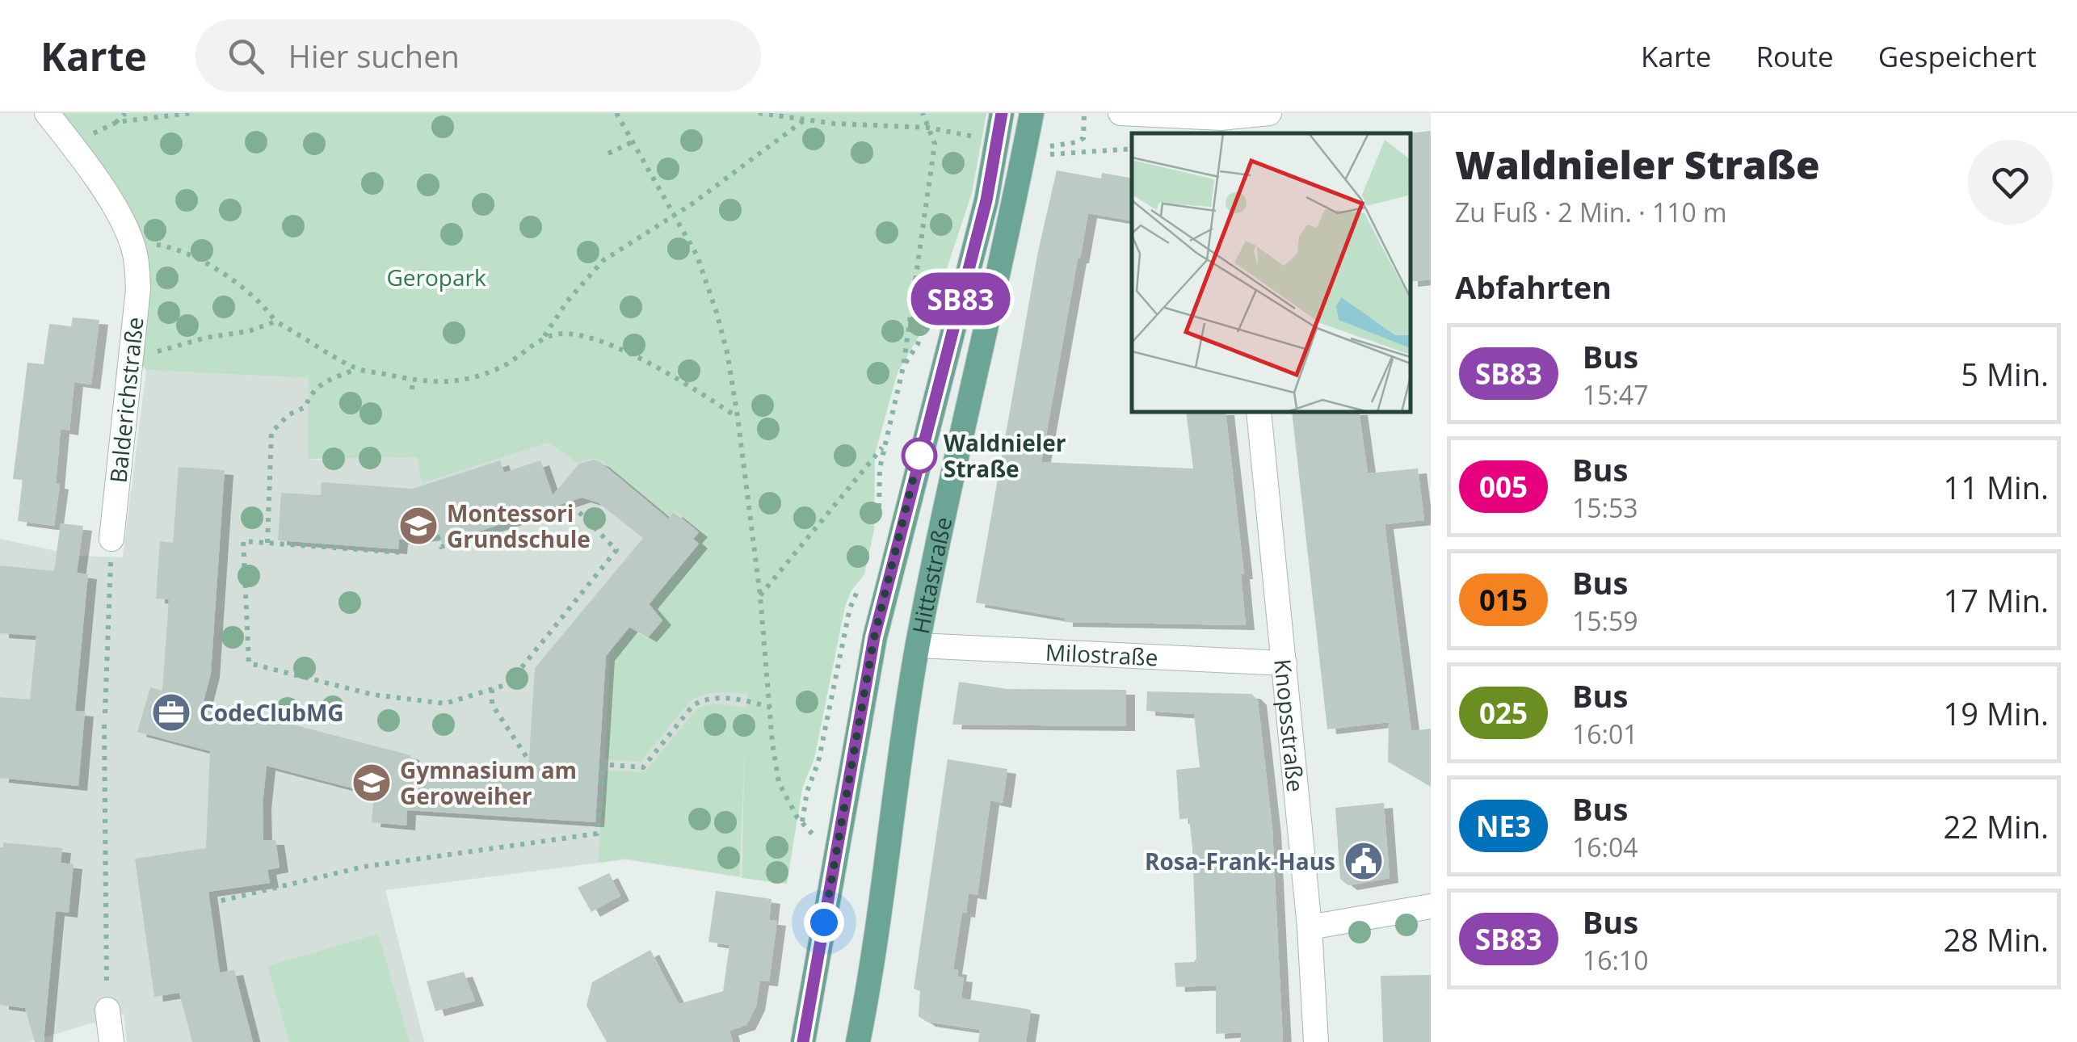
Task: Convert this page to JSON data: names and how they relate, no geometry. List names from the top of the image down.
{
  "streets": {
    "main road": ["Hittastraße"],
    "street": ["Balderichstraße", "Milostraße", "Knopsstraße"]
  },
  "crossings": [
    ["Hittastraße", "Milostraße"],
    ["Milostraße", "Knopsstraße"]
  ],
  "parks": ["Geropark"],
  "places": {
    "other": ["Waldnieler Straße"],
    "school or university": ["Montessori Grundschule", "Gymnasium am Geroweiher"],
    "office": ["CodeClubMG"],
    "public building": ["Rosa-Frank-Haus"]
  },
  "lines": ["bus line SB83"],
  "page": {
    "header": "Karte",
    "search": "Hier suchen",
    "nav": ["Karte", "Route", "Gespeichert"],
    "on_map": "SB83",
    "heading": [
      ["Waldnieler Straße", "Zu Fuß · 2 Min. · 110 m"],
      "Abfahrten"
    ],
    "list": [
      {
        "mark": "SB83",
        "name": "Bus",
        "note": "15:47",
        "value": "5 Min."
      },
      {
        "mark": "005",
        "name": "Bus",
        "note": "15:53",
        "value": "11 Min."
      },
      {
        "mark": "015",
        "name": "Bus",
        "note": "15:59",
        "value": "17 Min."
      },
      {
        "mark": "025",
        "name": "Bus",
        "note": "16:01",
        "value": "19 Min."
      },
      {
        "mark": "NE3",
        "name": "Bus",
        "note": "16:04",
        "value": "22 Min."
      },
      {
        "mark": "SB83",
        "name": "Bus",
        "note": "16:10",
        "value": "28 Min."
      }
    ]
  }
}
